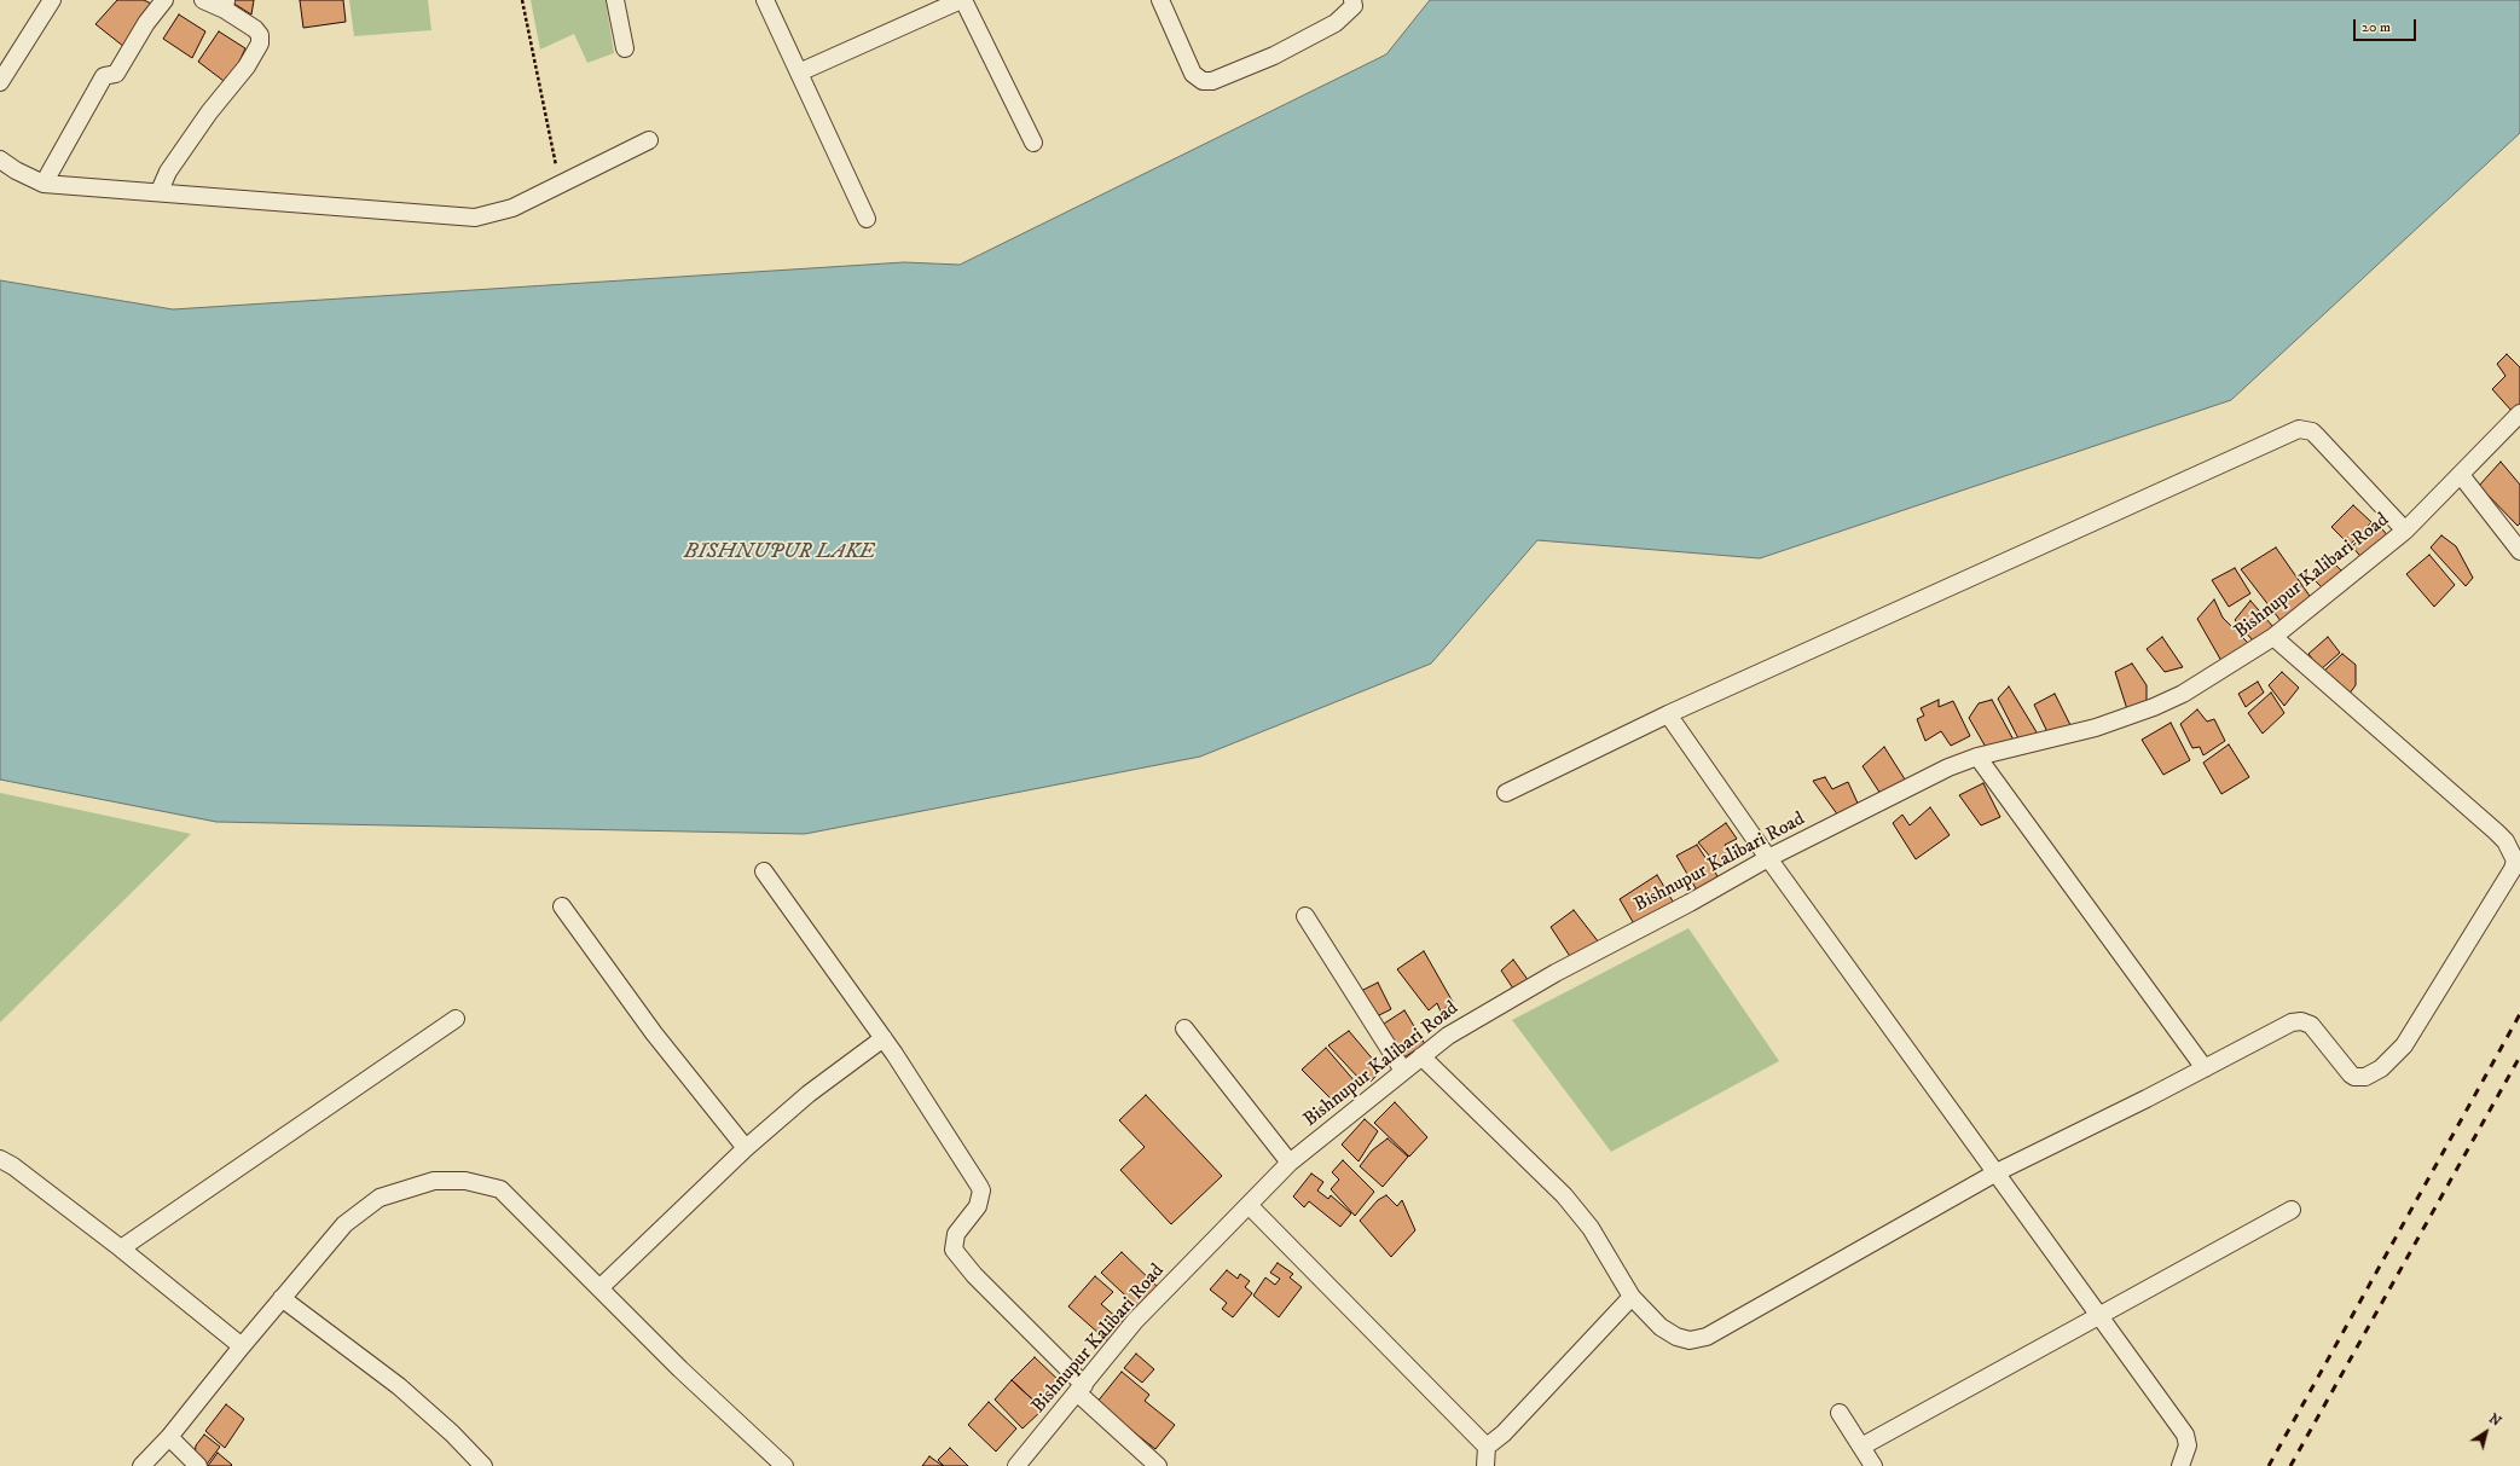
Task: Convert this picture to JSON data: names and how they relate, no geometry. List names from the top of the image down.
{
  "streets": {
    "street": ["Bishnupur Kalibari Road"]
  },
  "water": ["BISHNUPUR LAKE"],
  "scale_bar": "20 m",
  "north": "top right"
}
